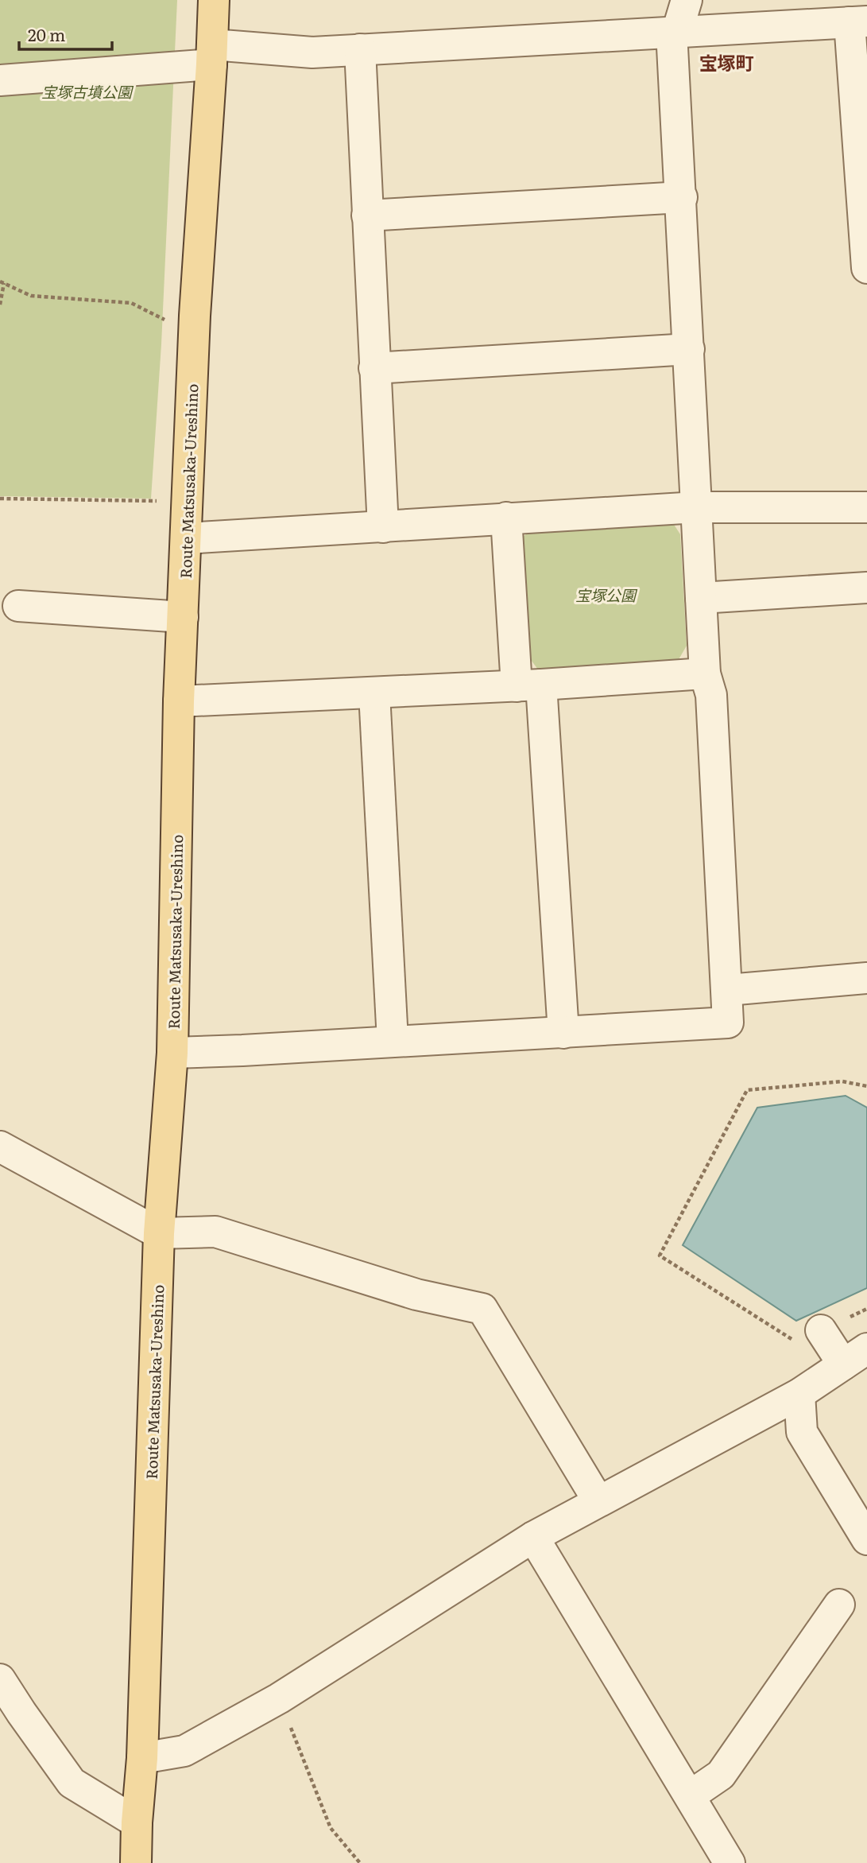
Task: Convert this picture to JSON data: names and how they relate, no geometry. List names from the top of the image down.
{
  "streets": {
    "main road": ["Route Matsusaka-Ureshino"]
  },
  "districts": ["宝塚町"],
  "parks": ["宝塚古墳公園", "宝塚公園"],
  "scale_bar": "20 m"
}
